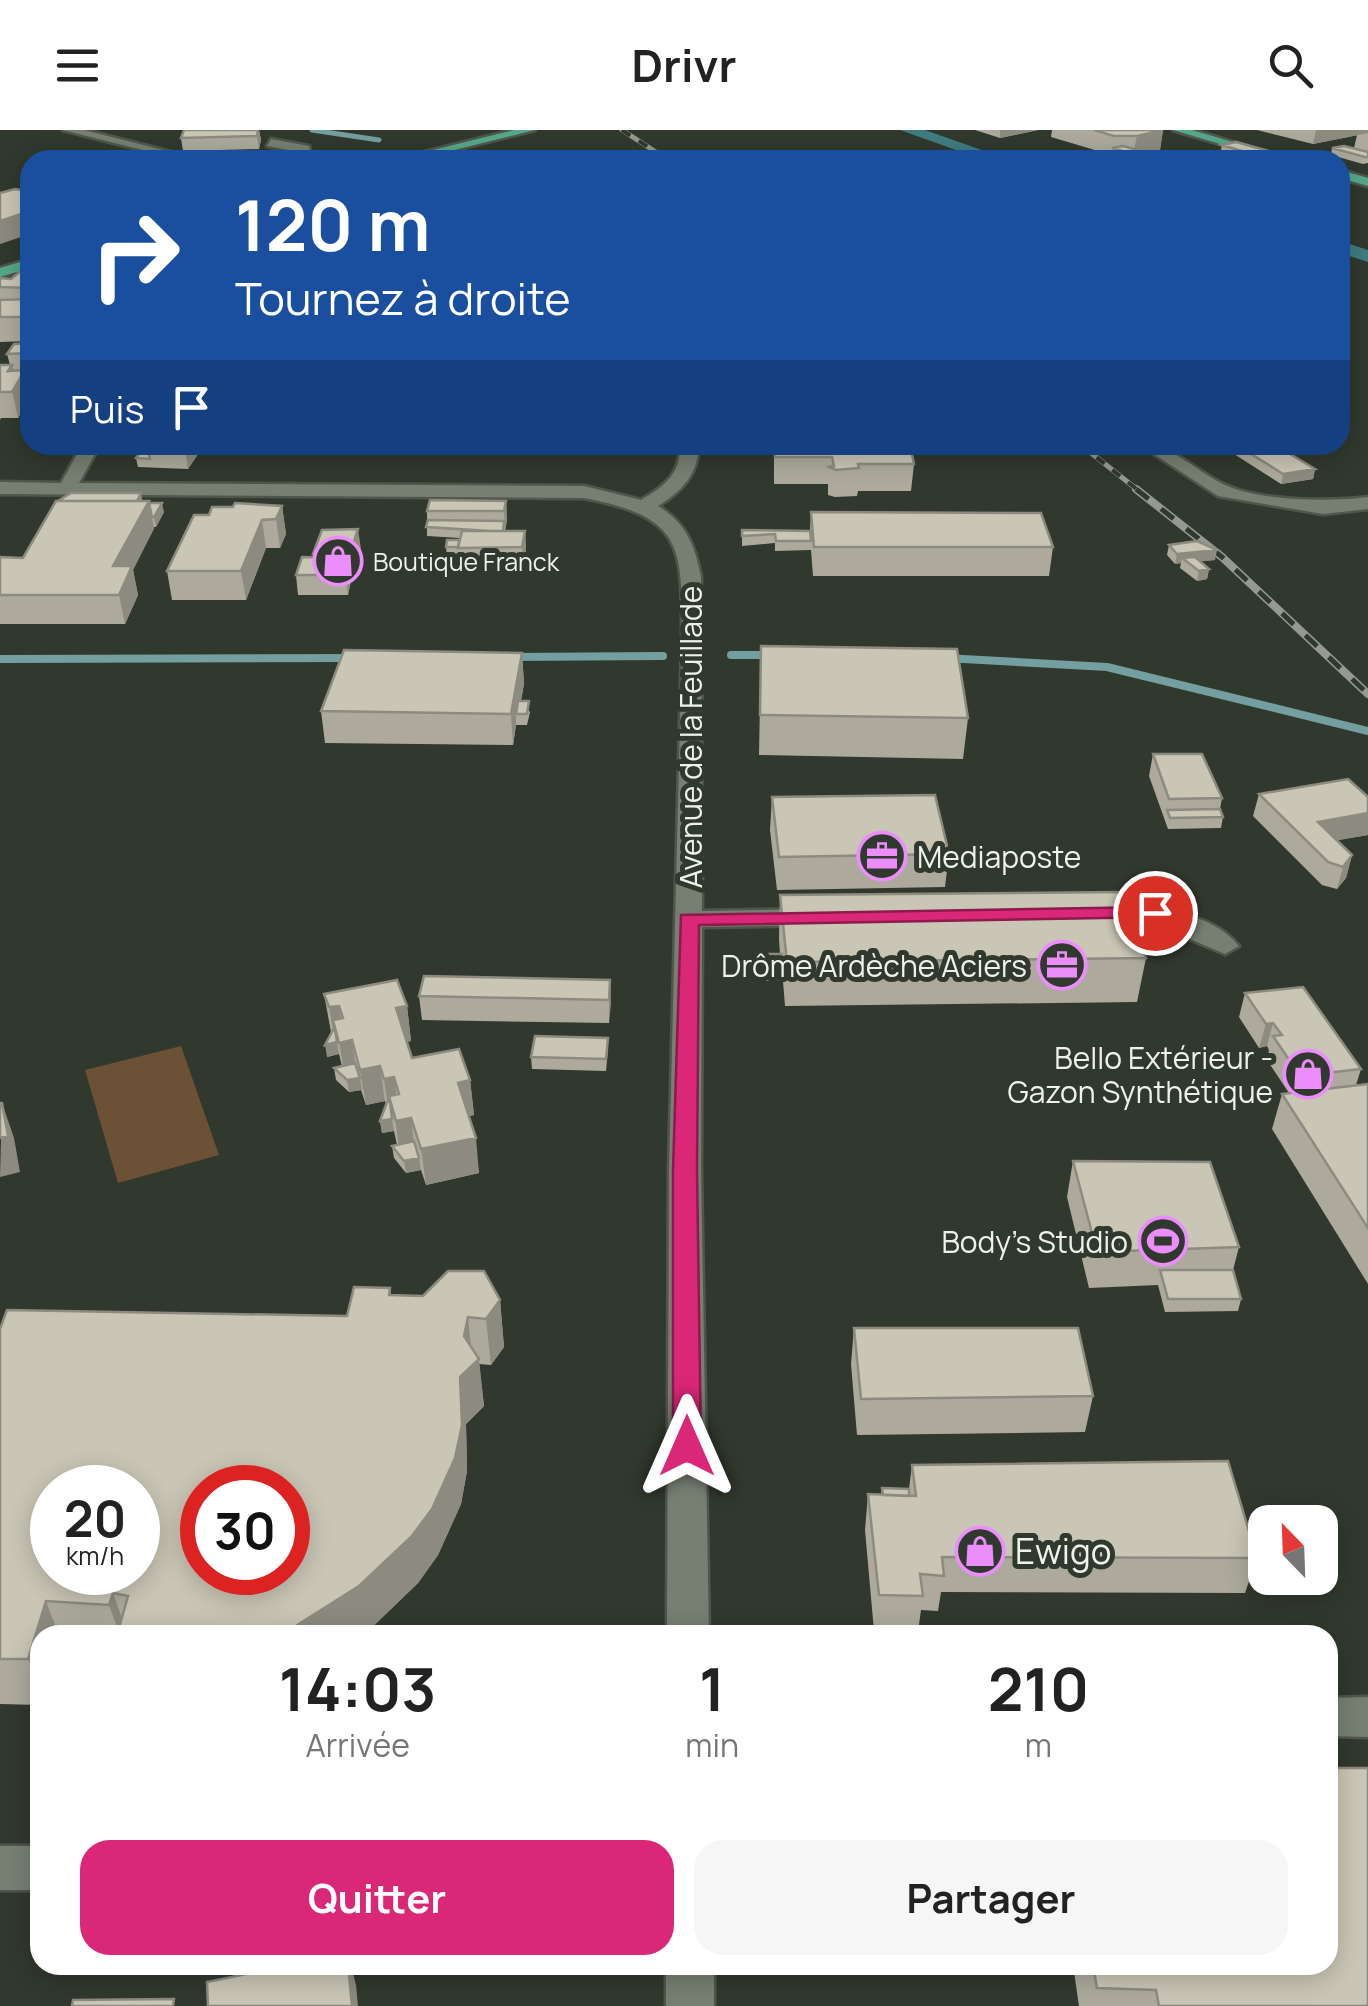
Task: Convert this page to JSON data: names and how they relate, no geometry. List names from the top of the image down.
{
  "streets": {
    "street": ["Avenue de la Feuillade"]
  },
  "places": {
    "shop": ["Boutique Franck", "Bello Extérieur - Gazon Synthétique", "Ewigo"],
    "office": ["Mediaposte", "Drôme Ardèche Aciers"],
    "sports": ["Body's Studio"]
  },
  "north": "top left",
  "page": {
    "header": "Drivr",
    "turn": ["120 m", "Tournez à droite"],
    "then": "Puis",
    "speed": "20 km/h",
    "limit": "30",
    "eta": [
      "14:03",
      "Arrivée",
      "1",
      "min",
      "210",
      "m"
    ],
    "buttons": ["Quitter", "Partager"]
  }
}
